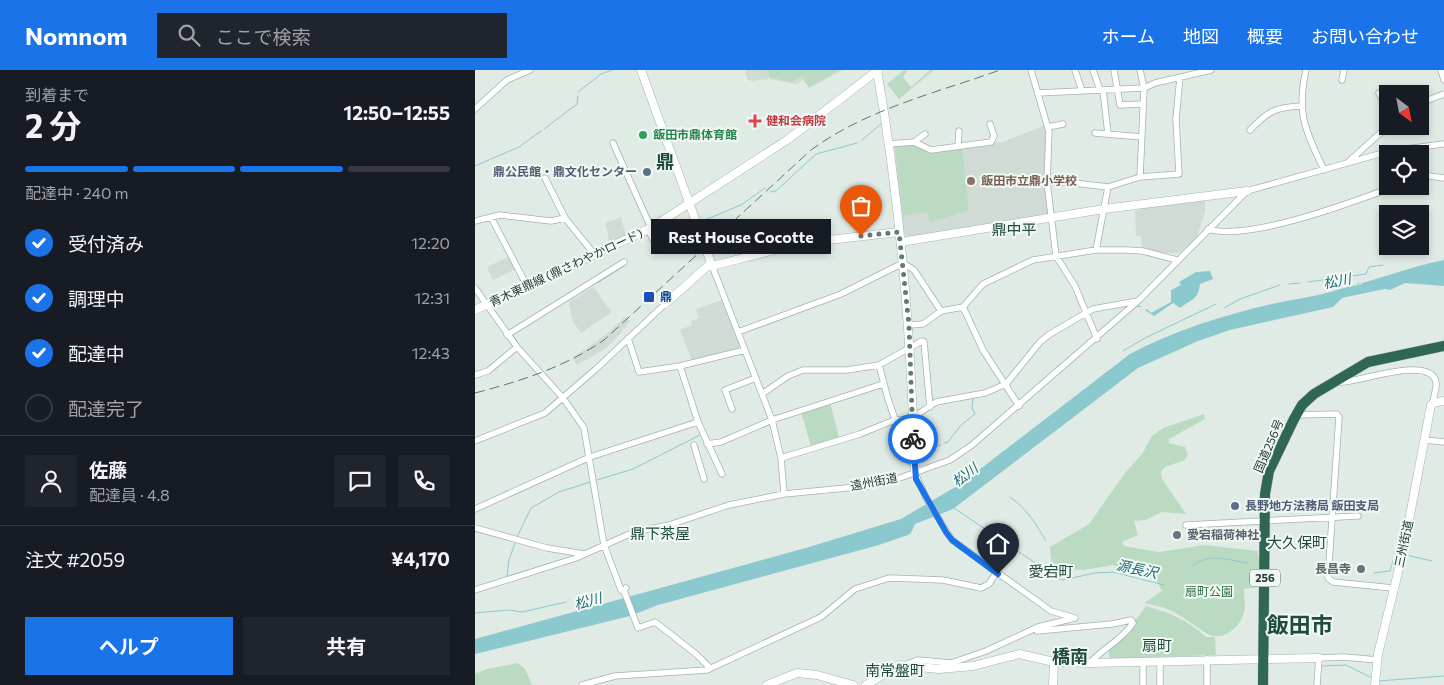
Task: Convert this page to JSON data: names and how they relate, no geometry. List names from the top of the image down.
{
  "streets": {
    "highway": ["国道256号", "256"],
    "street": ["青木東鼎線 (鼎さわやかロード)", "遠州街道", "三州街道"]
  },
  "crossings": [
    ["国道256号", "三州街道"]
  ],
  "districts": [
    "鼎",
    "鼎中平",
    "鼎下茶屋",
    "大久保町",
    "愛宕町",
    "飯田市",
    "扇町",
    "橋南",
    "南常盤町"
  ],
  "water": ["松川", "源長沢"],
  "parks": ["扇町公園"],
  "places": {
    "health": ["健和会病院"],
    "other": [
      "飯田市鼎体育館",
      "鼎公民館・鼎文化センター",
      "飯田市立鼎小学校",
      "Rest House Cocotte",
      "長野地方法務局 飯田支局",
      "愛宕稲荷神社",
      "長昌寺"
    ],
    "transit": ["鼎"]
  },
  "north": "bottom right",
  "page": {
    "header": "Nomnom",
    "search": "ここで検索",
    "nav": [
      "ホーム",
      "地図",
      "概要",
      "お問い合わせ"
    ],
    "heading": ["2 分", "到着まで", "12:50–12:55"],
    "panel": [
      "佐藤",
      "配達員 · 4.8",
      "注文 #2059",
      "¥4,170"
    ],
    "bar": "配達中 · 240 m",
    "list": [
      ["受付済み", "12:20"],
      ["調理中", "12:31"],
      ["配達中", "12:43"],
      "配達完了"
    ],
    "bubble": "Rest House Cocotte",
    "buttons": ["ヘルプ", "共有"]
  }
}
